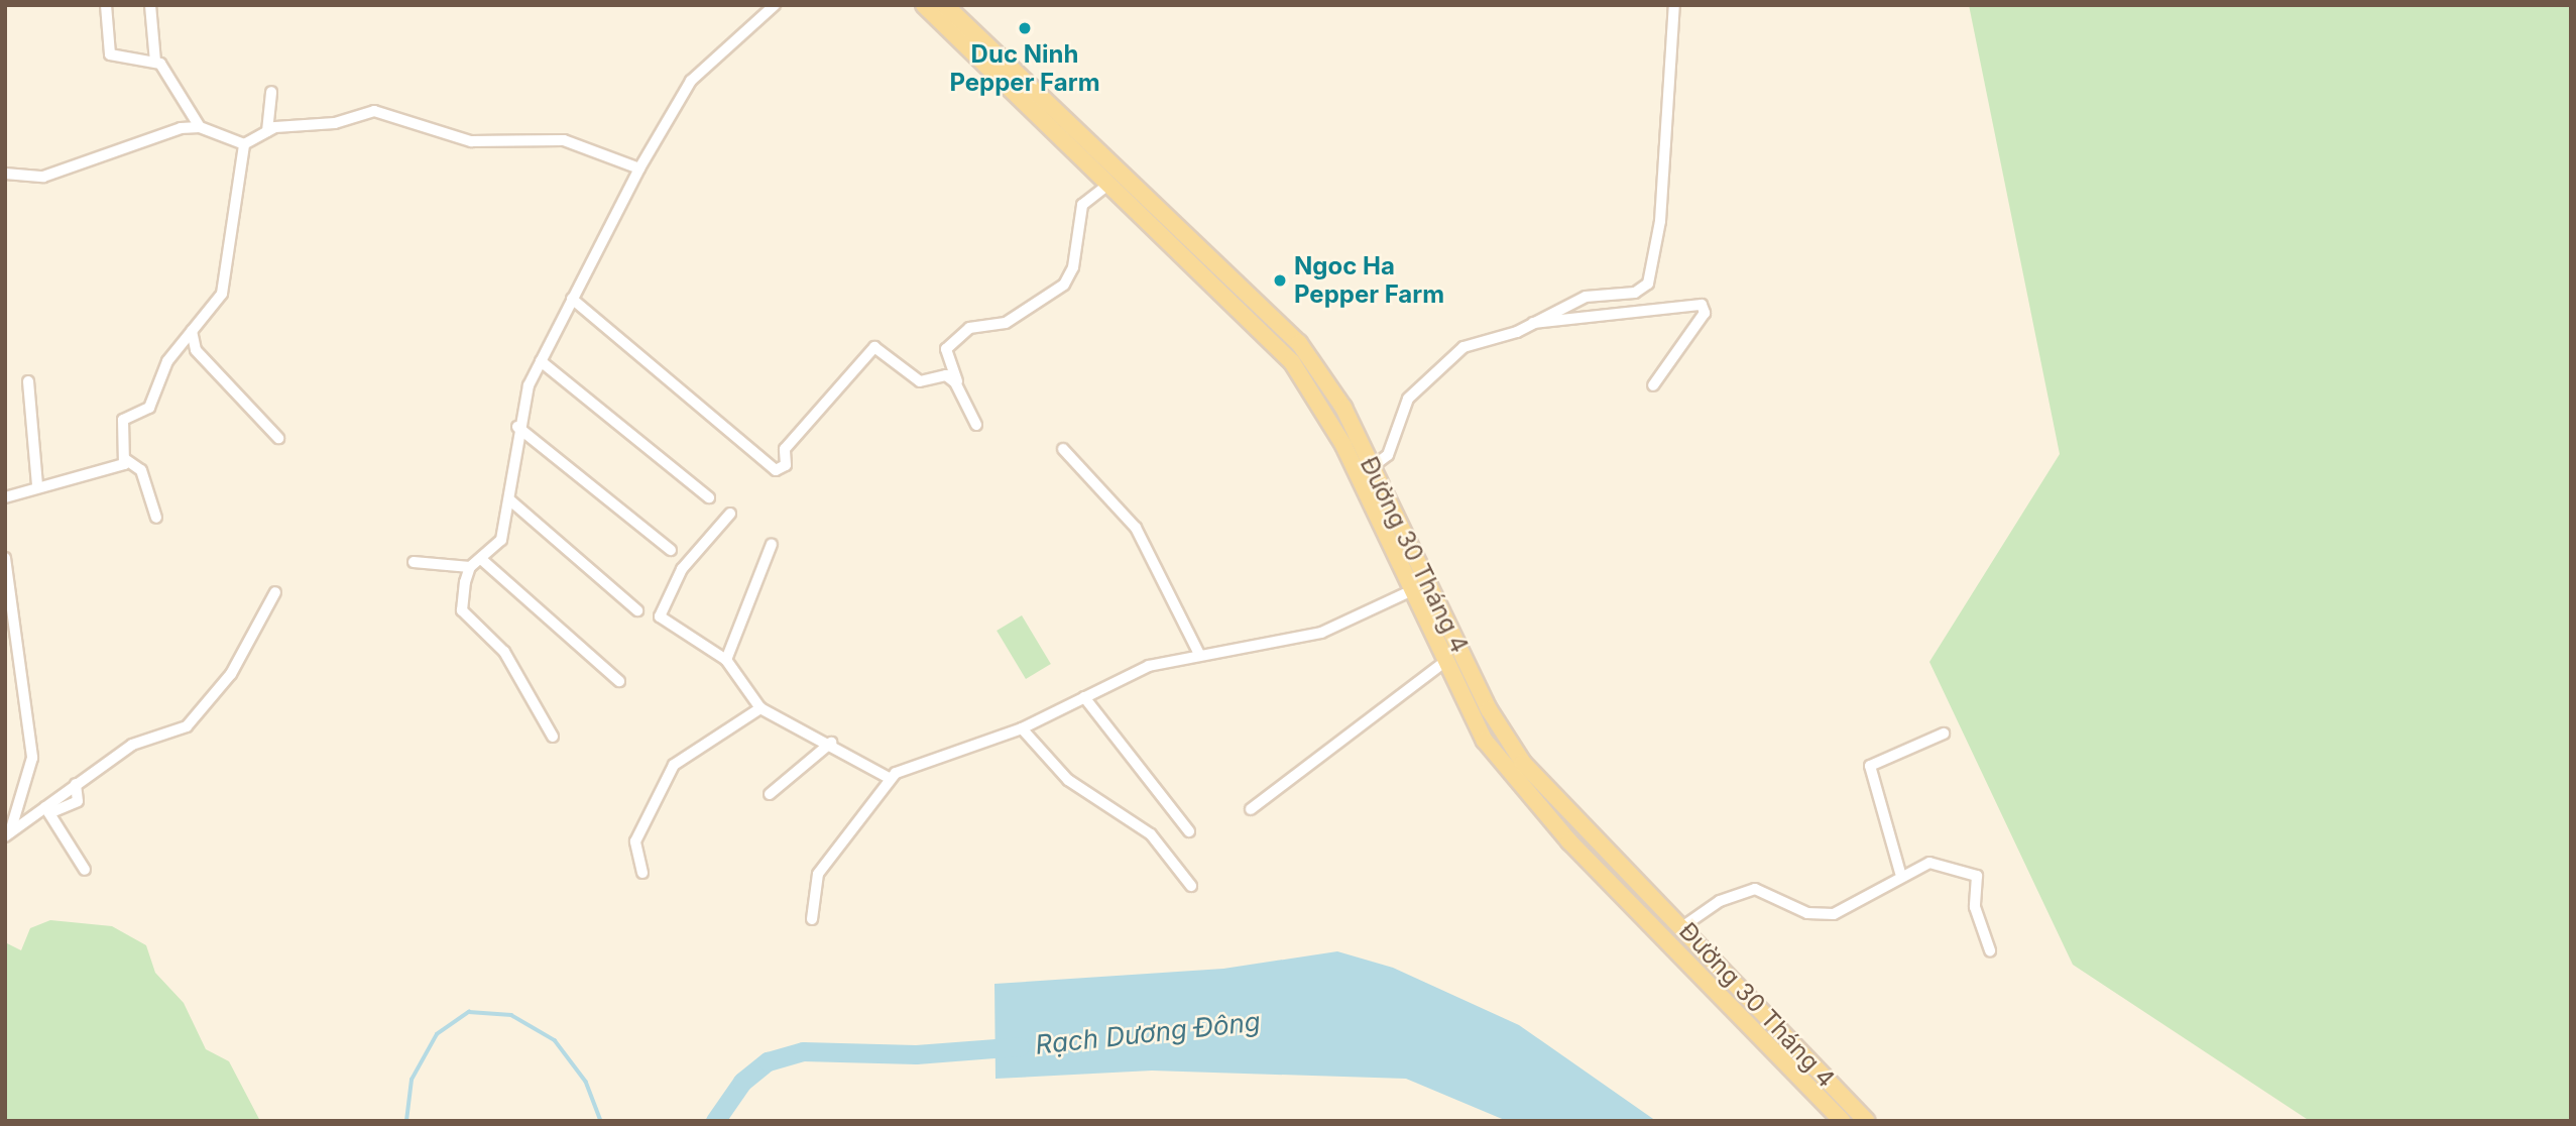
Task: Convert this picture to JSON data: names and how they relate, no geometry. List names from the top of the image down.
{
  "streets": {
    "main road": ["Đường 30 Tháng 4"]
  },
  "water": ["Rạch Dương Đông"],
  "places": ["Duc Ninh Pepper Farm", "Ngoc Ha Pepper Farm"]
}
